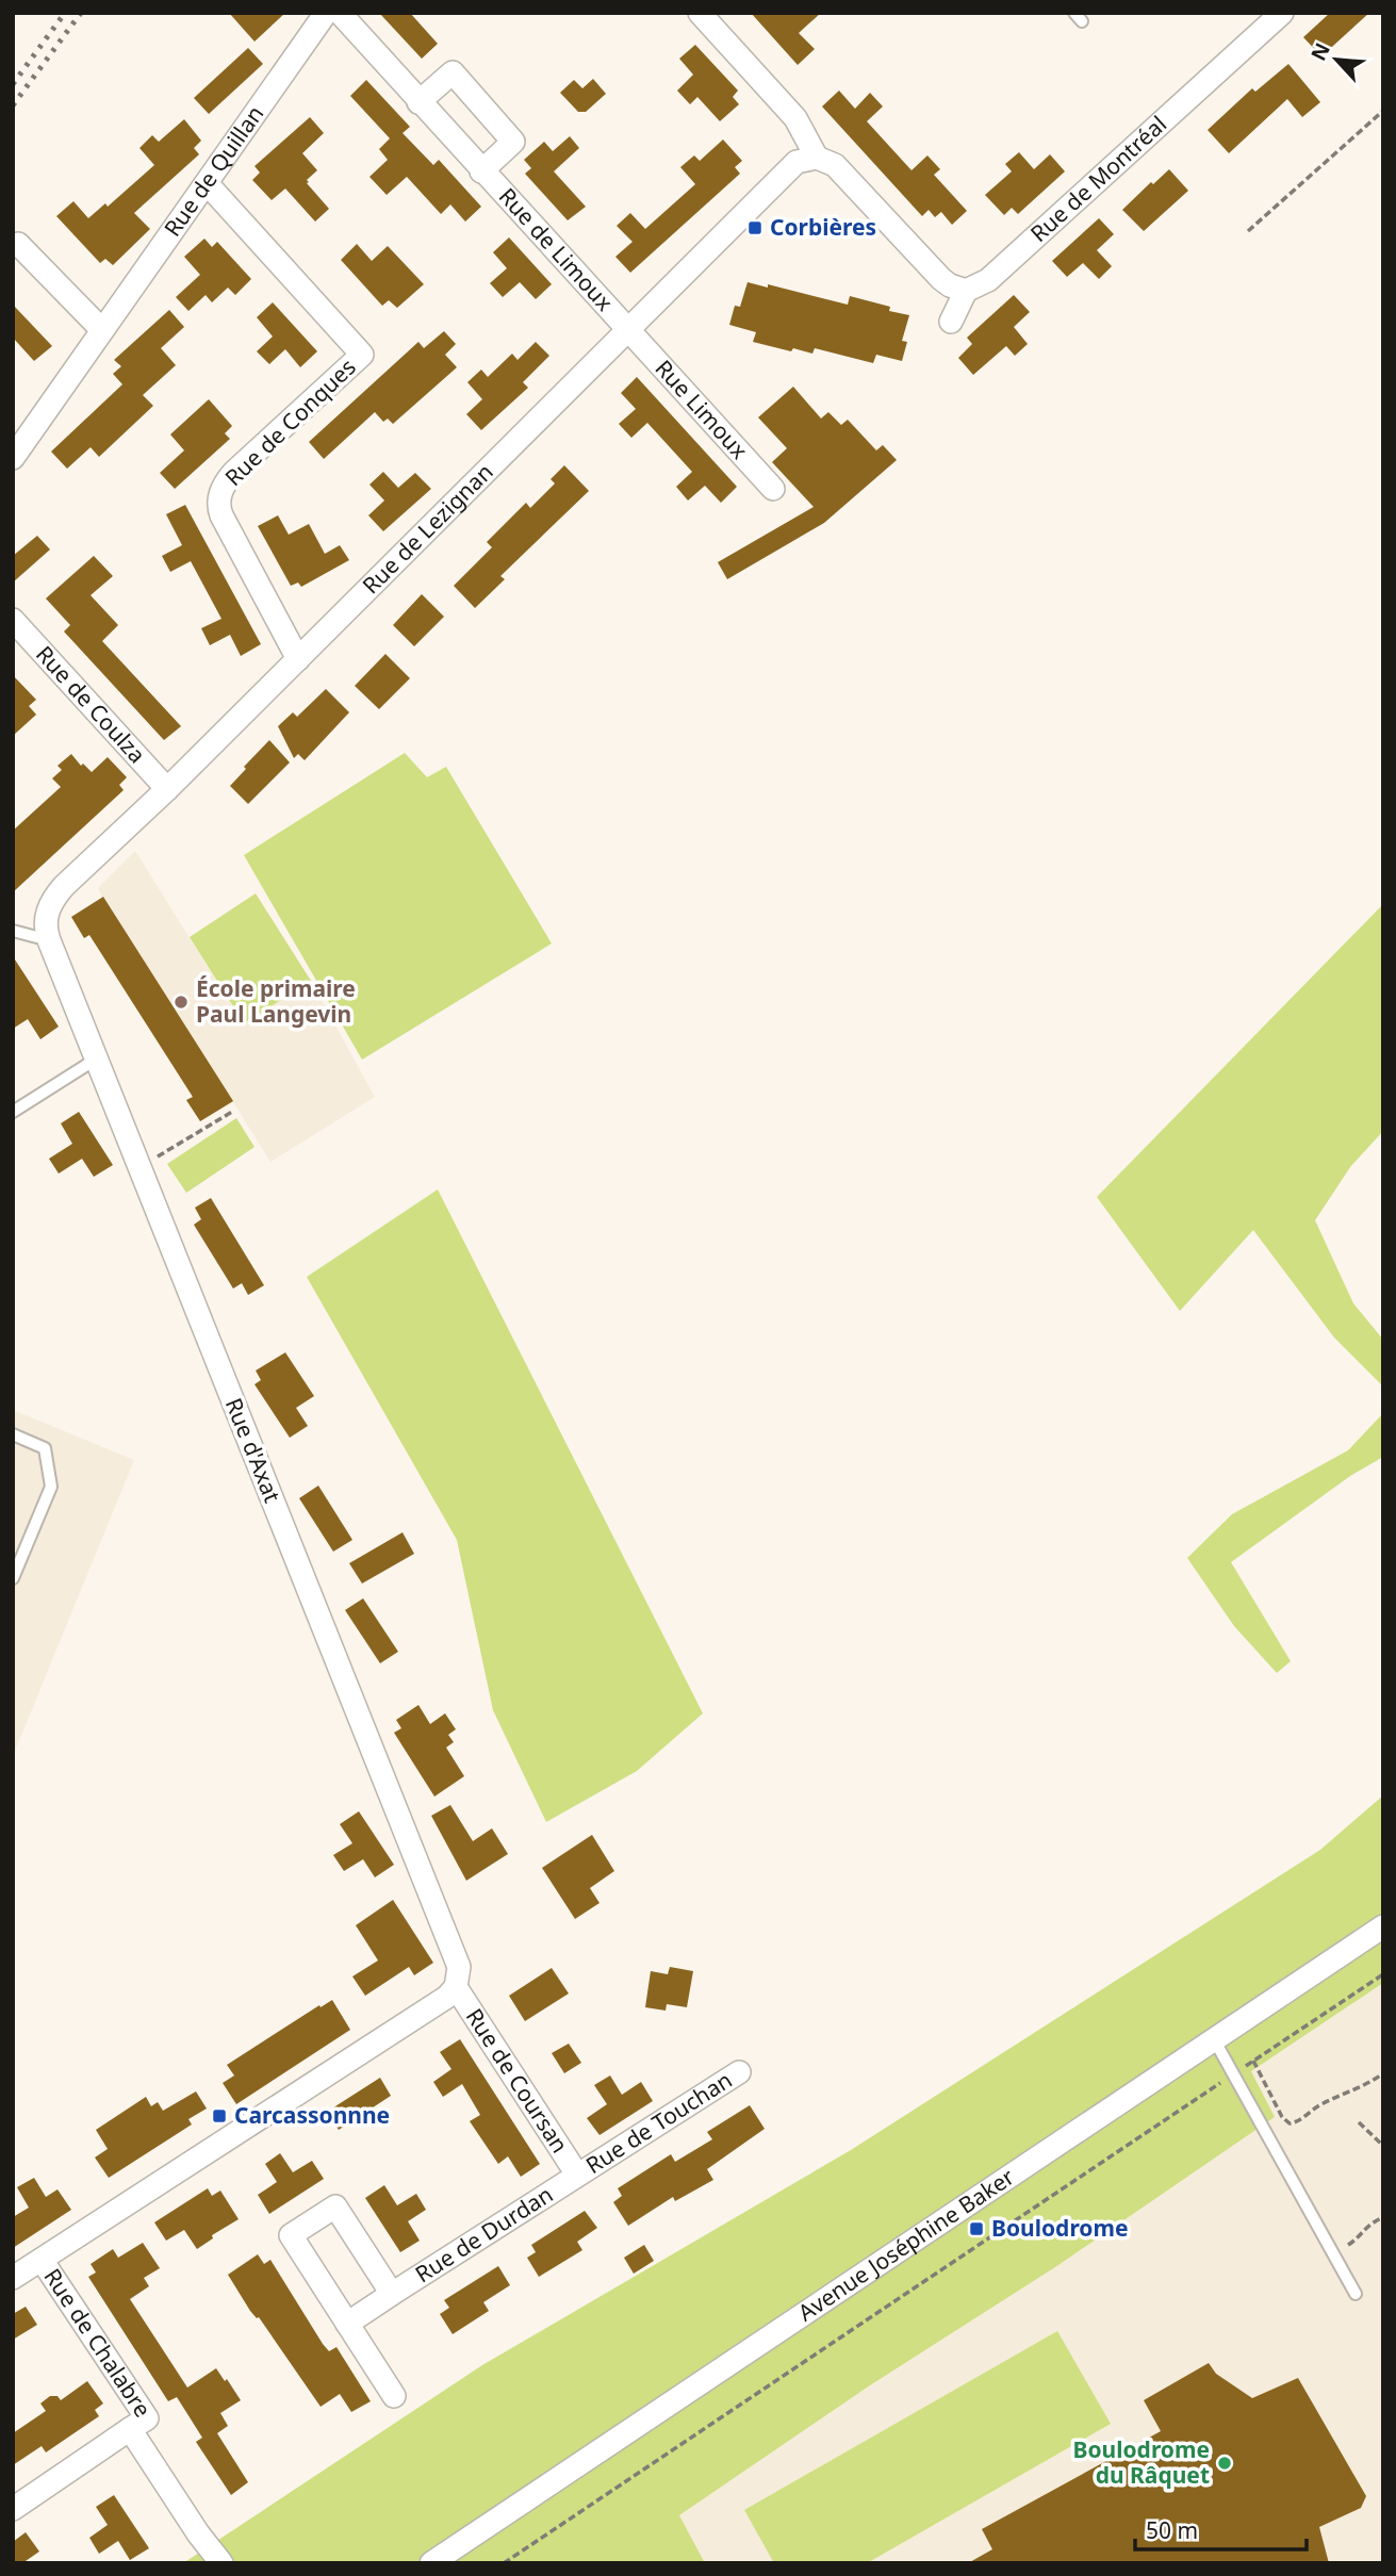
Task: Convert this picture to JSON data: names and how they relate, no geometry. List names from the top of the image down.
{
  "streets": {
    "street": [
      "Rue de Quillan",
      "Rue de Montréal",
      "Rue de Limoux",
      "Rue Limoux",
      "Rue de Conques",
      "Rue de Lezignan",
      "Rue de Coulza",
      "Rue d'Axat",
      "Rue de Coursan",
      "Rue de Touchan",
      "Rue de Durdan",
      "Avenue Joséphine Baker",
      "Rue de Chalabre"
    ]
  },
  "crossings": [
    ["Rue de Quillan", "Rue de Conques"],
    ["Rue de Limoux", "Rue Limoux"],
    ["Rue de Limoux", "Rue de Lezignan"],
    ["Rue Limoux", "Rue de Lezignan"],
    ["Rue de Conques", "Rue de Lezignan"],
    ["Rue de Lezignan", "Rue de Coulza"],
    ["Rue de Lezignan", "Rue d'Axat"],
    ["Rue d'Axat", "Rue de Coursan"],
    ["Rue de Coursan", "Rue de Touchan"],
    ["Rue de Coursan", "Rue de Durdan"],
    ["Rue de Touchan", "Rue de Durdan"]
  ],
  "places": {
    "transit": ["Corbières", "Carcassonnne", "Boulodrome"],
    "other": ["École primaire Paul Langevin", "Boulodrome du Râquet"]
  },
  "scale_bar": "50 m",
  "north": "top left"
}
